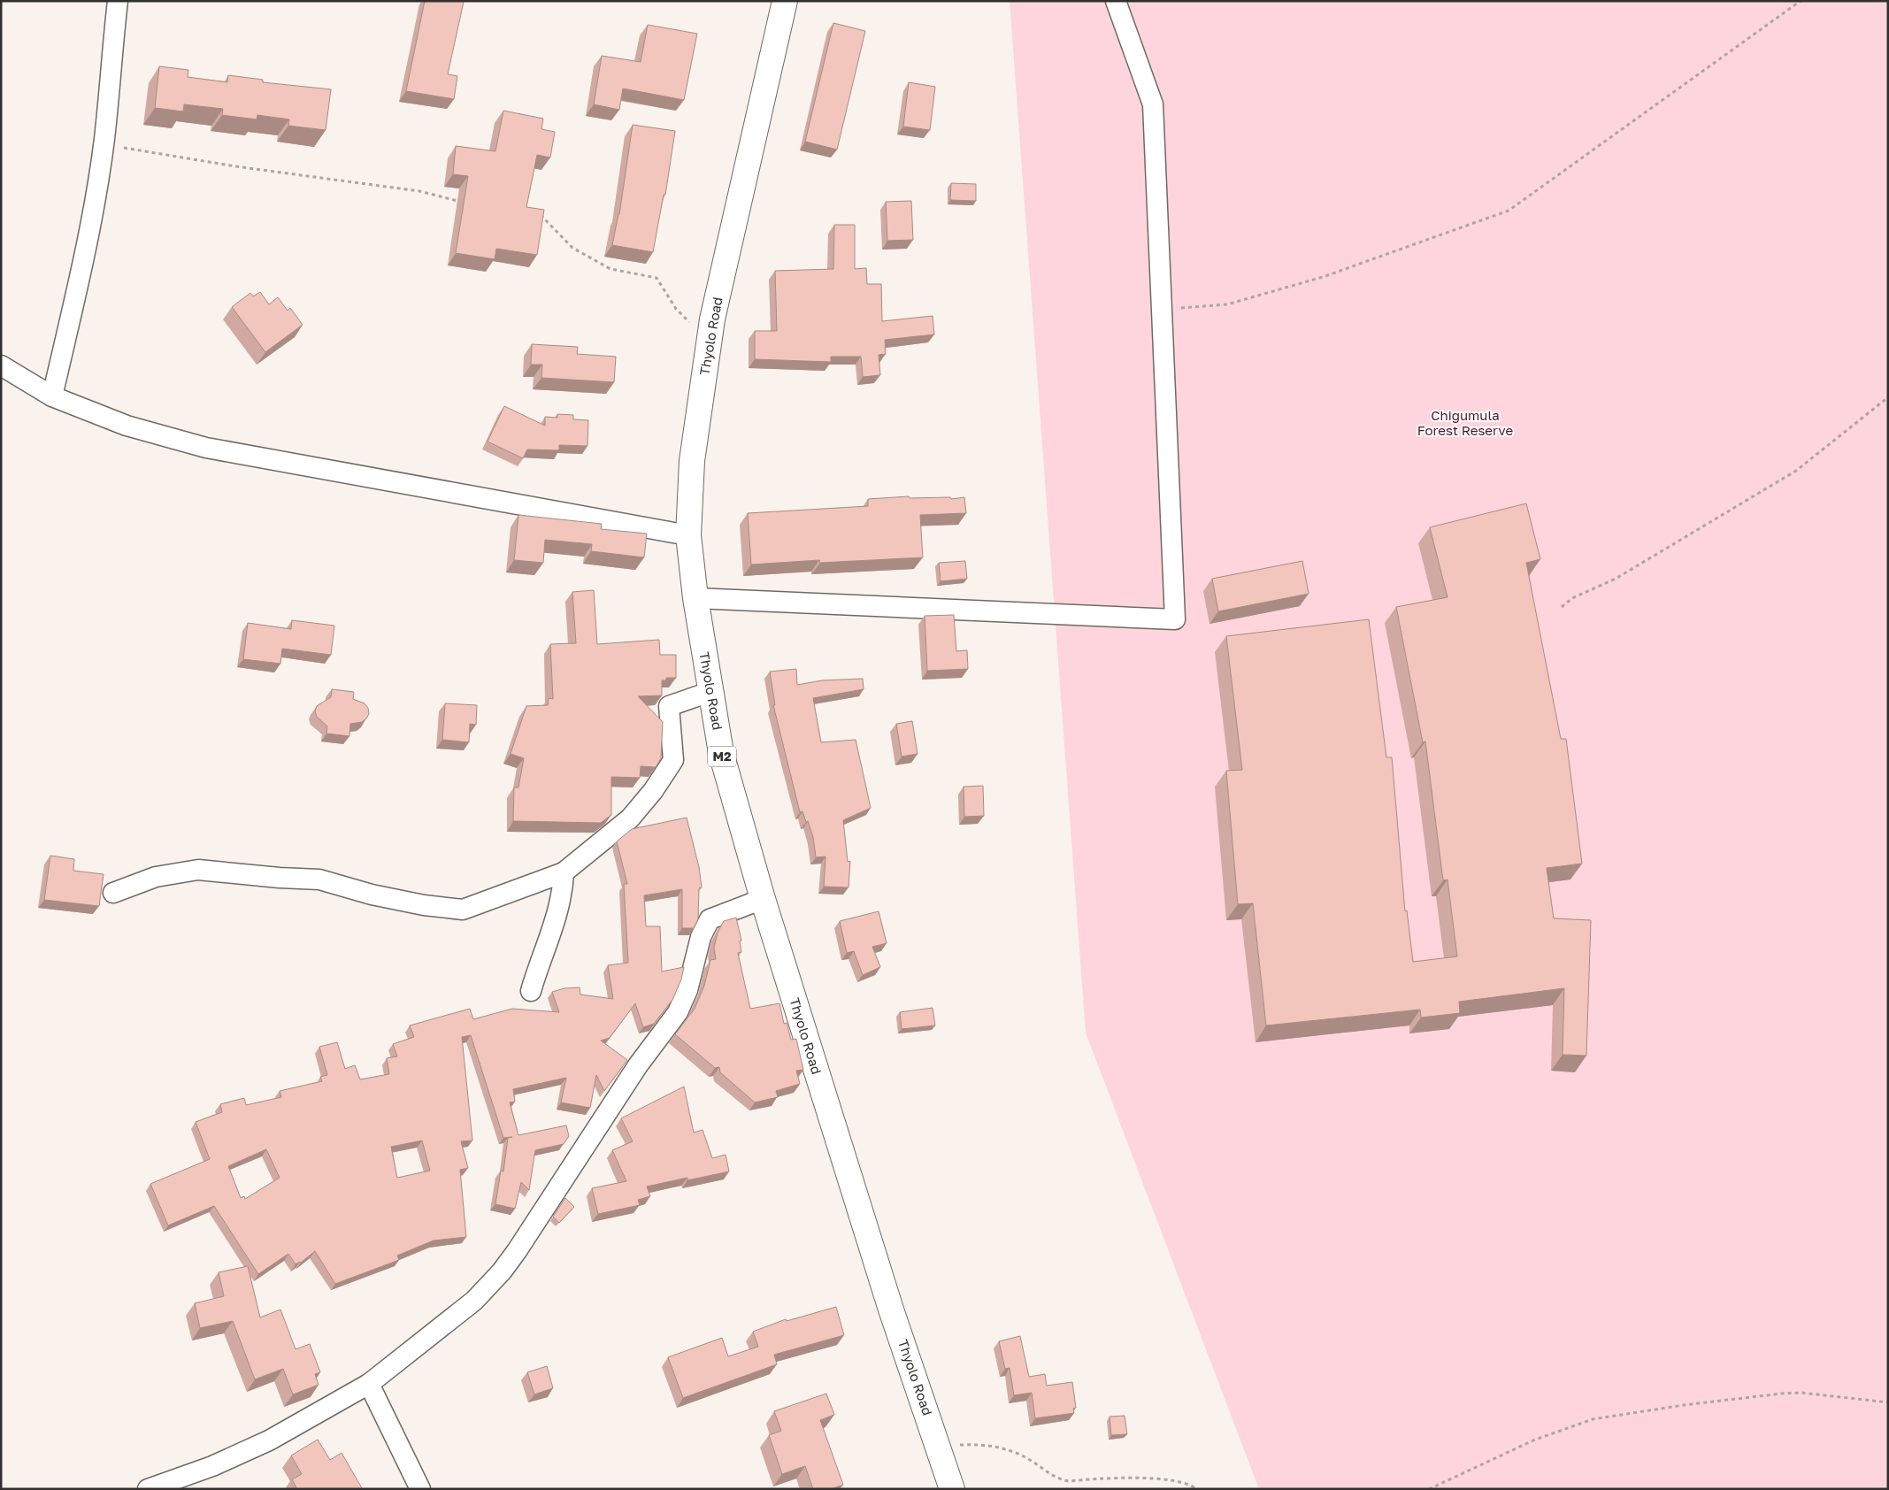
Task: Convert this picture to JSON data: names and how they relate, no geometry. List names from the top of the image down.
{
  "streets": {
    "highway": ["Thyolo Road", "M2"]
  },
  "parks": ["Chigumula Forest Reserve"]
}
